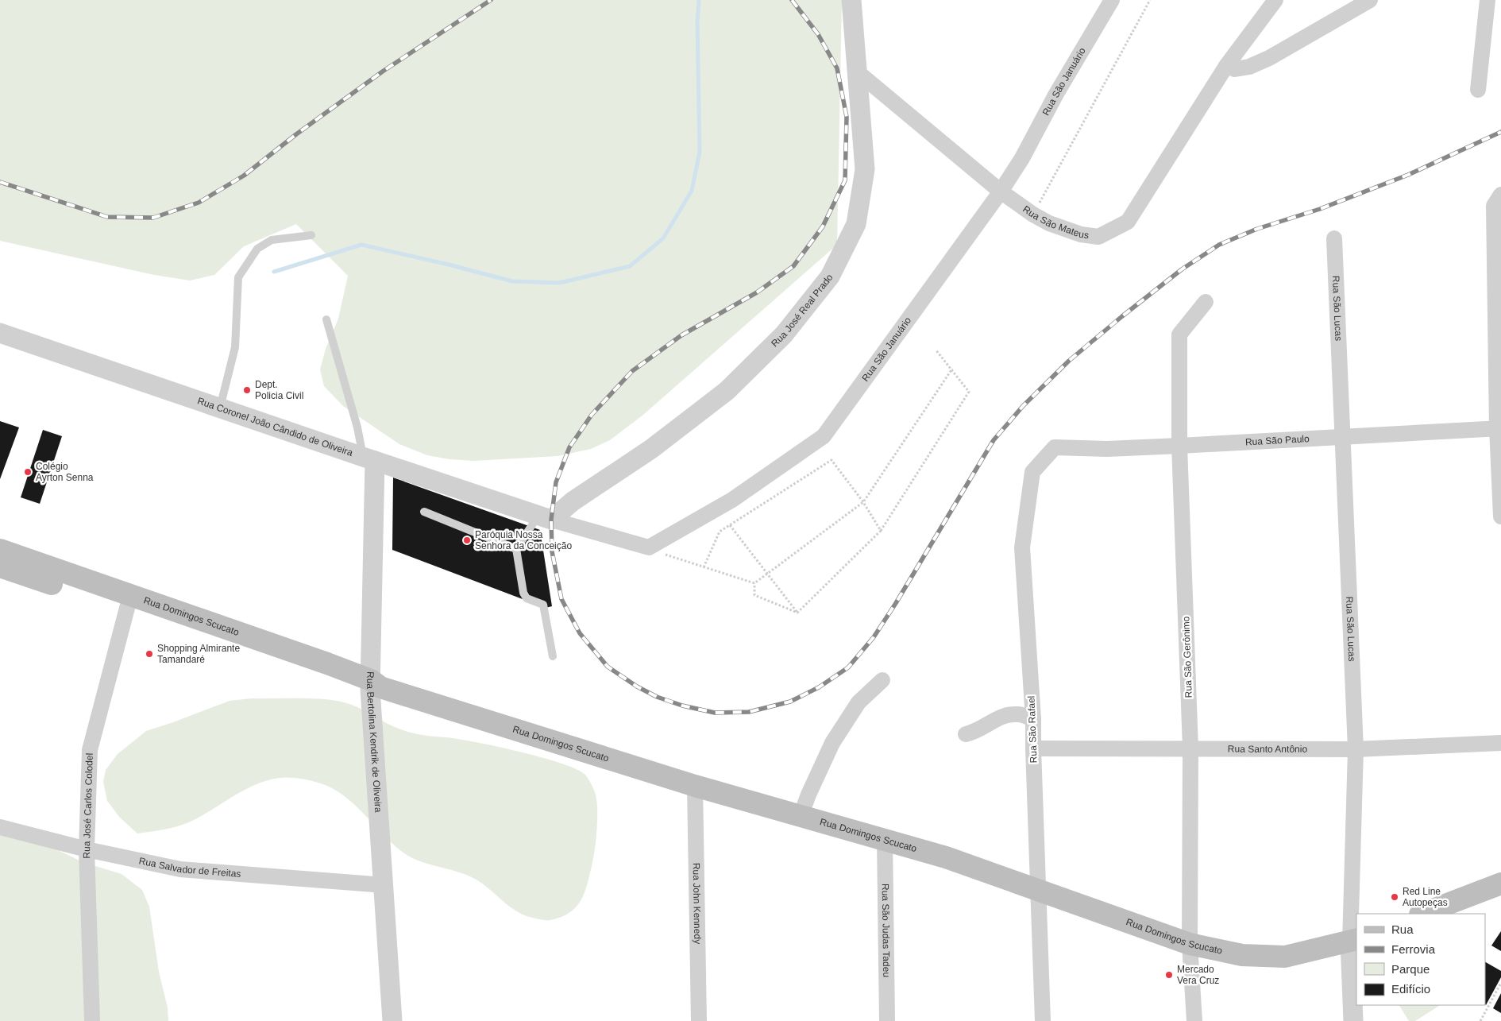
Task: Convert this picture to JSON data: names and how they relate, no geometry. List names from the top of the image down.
{
  "streets": {
    "main road": ["Rua Domingos Scucato"],
    "street": [
      "Rua São Januário",
      "Rua São Mateus",
      "Rua São Lucas",
      "Rua José Real Prado",
      "Rua Coronel João Cândido de Oliveira",
      "Rua São Paulo",
      "Rua São Gerônimo",
      "Rua São Rafael",
      "Rua Bertolina Kendrik de Oliveira",
      "Rua Santo Antônio",
      "Rua José Carlos Colodel",
      "Rua Salvador de Freitas",
      "Rua John Kennedy",
      "Rua São Judas Tadeu"
    ]
  },
  "crossings": [
    ["Rua São Januário", "Rua São Mateus"],
    ["Rua São Mateus", "Rua José Real Prado"],
    ["Rua São Lucas", "Rua São Paulo"],
    ["Rua São Lucas", "Rua Domingos Scucato"],
    ["Rua São Lucas", "Rua Santo Antônio"],
    ["Rua José Real Prado", "Rua Coronel João Cândido de Oliveira"],
    ["Rua Coronel João Cândido de Oliveira", "Rua Bertolina Kendrik de Oliveira"],
    ["Rua São Paulo", "Rua São Gerônimo"],
    ["Rua São Paulo", "Rua São Rafael"],
    ["Rua Domingos Scucato", "Rua São Gerônimo"],
    ["Rua Domingos Scucato", "Rua São Rafael"],
    ["Rua Domingos Scucato", "Rua Bertolina Kendrik de Oliveira"],
    ["Rua Domingos Scucato", "Rua José Carlos Colodel"],
    ["Rua Domingos Scucato", "Rua John Kennedy"],
    ["Rua Domingos Scucato", "Rua São Judas Tadeu"],
    ["Rua São Gerônimo", "Rua Santo Antônio"],
    ["Rua São Rafael", "Rua Santo Antônio"],
    ["Rua Bertolina Kendrik de Oliveira", "Rua Salvador de Freitas"],
    ["Rua José Carlos Colodel", "Rua Salvador de Freitas"]
  ],
  "places": [
    "Dept. Policia Civil",
    "Colégio Ayrton Senna",
    "Paróquia Nossa Senhora da Conceição",
    "Shopping Almirante Tamandaré",
    "Red Line Autopeças",
    "Mercado Vera Cruz"
  ],
  "legend": [
    "Rua",
    "Ferrovia",
    "Parque",
    "Edifício"
  ]
}
